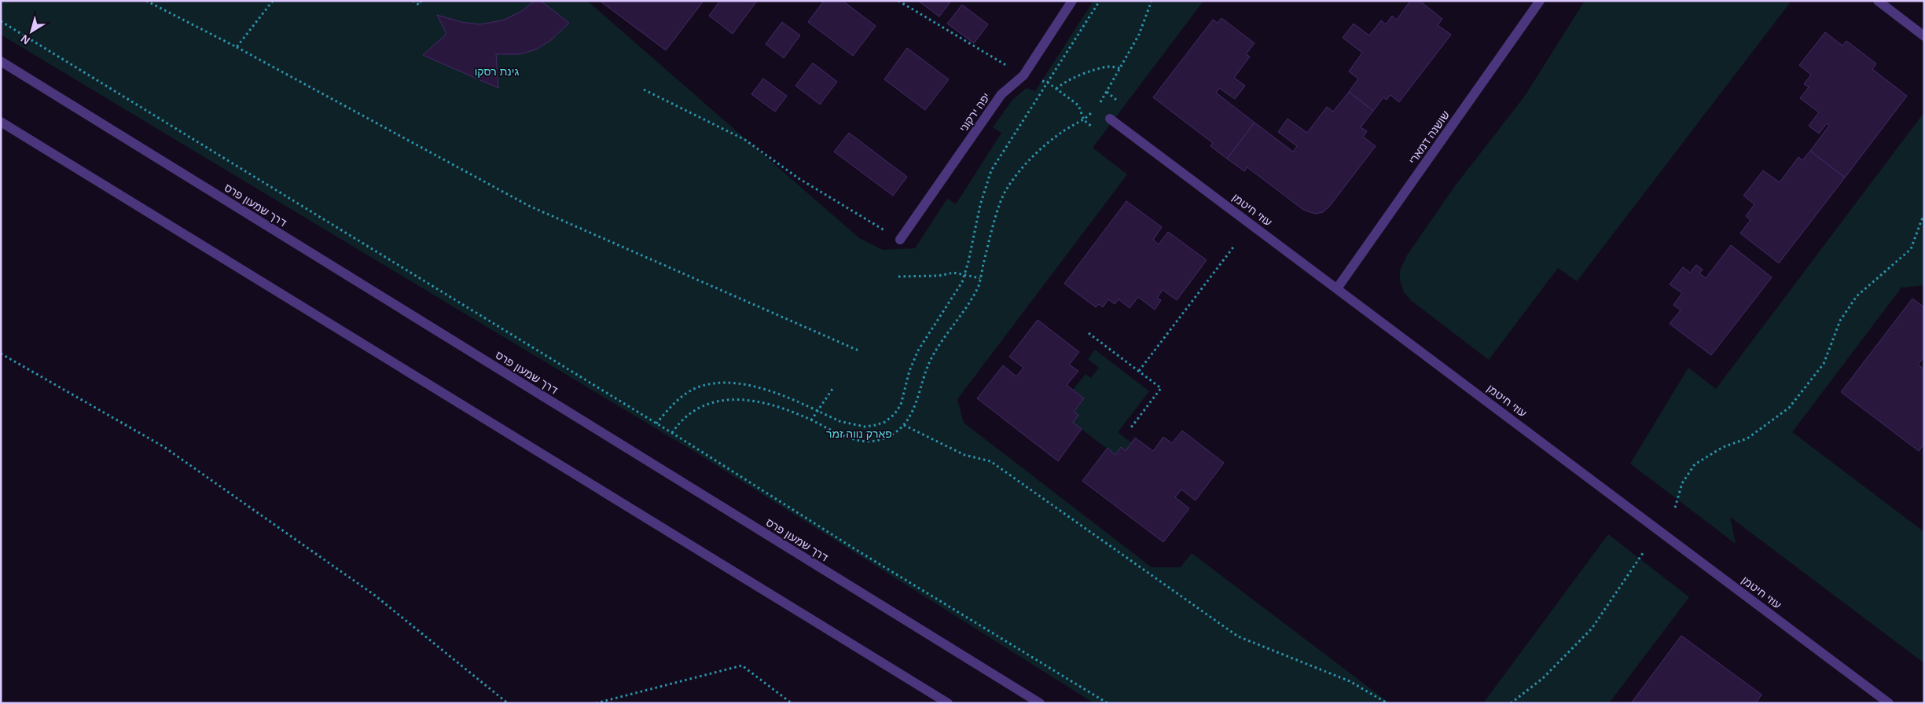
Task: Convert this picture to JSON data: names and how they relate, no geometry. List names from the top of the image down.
{
  "streets": {
    "street": [
      "יפה ירקוני",
      "שושנה דמארי",
      "דרך שמעון פרס",
      "עוזי חיטמן"
    ]
  },
  "crossings": [
    ["שושנה דמארי", "עוזי חיטמן"]
  ],
  "parks": ["גינת רסקו", "פארק נווה זמר"],
  "north": "bottom left"
}
